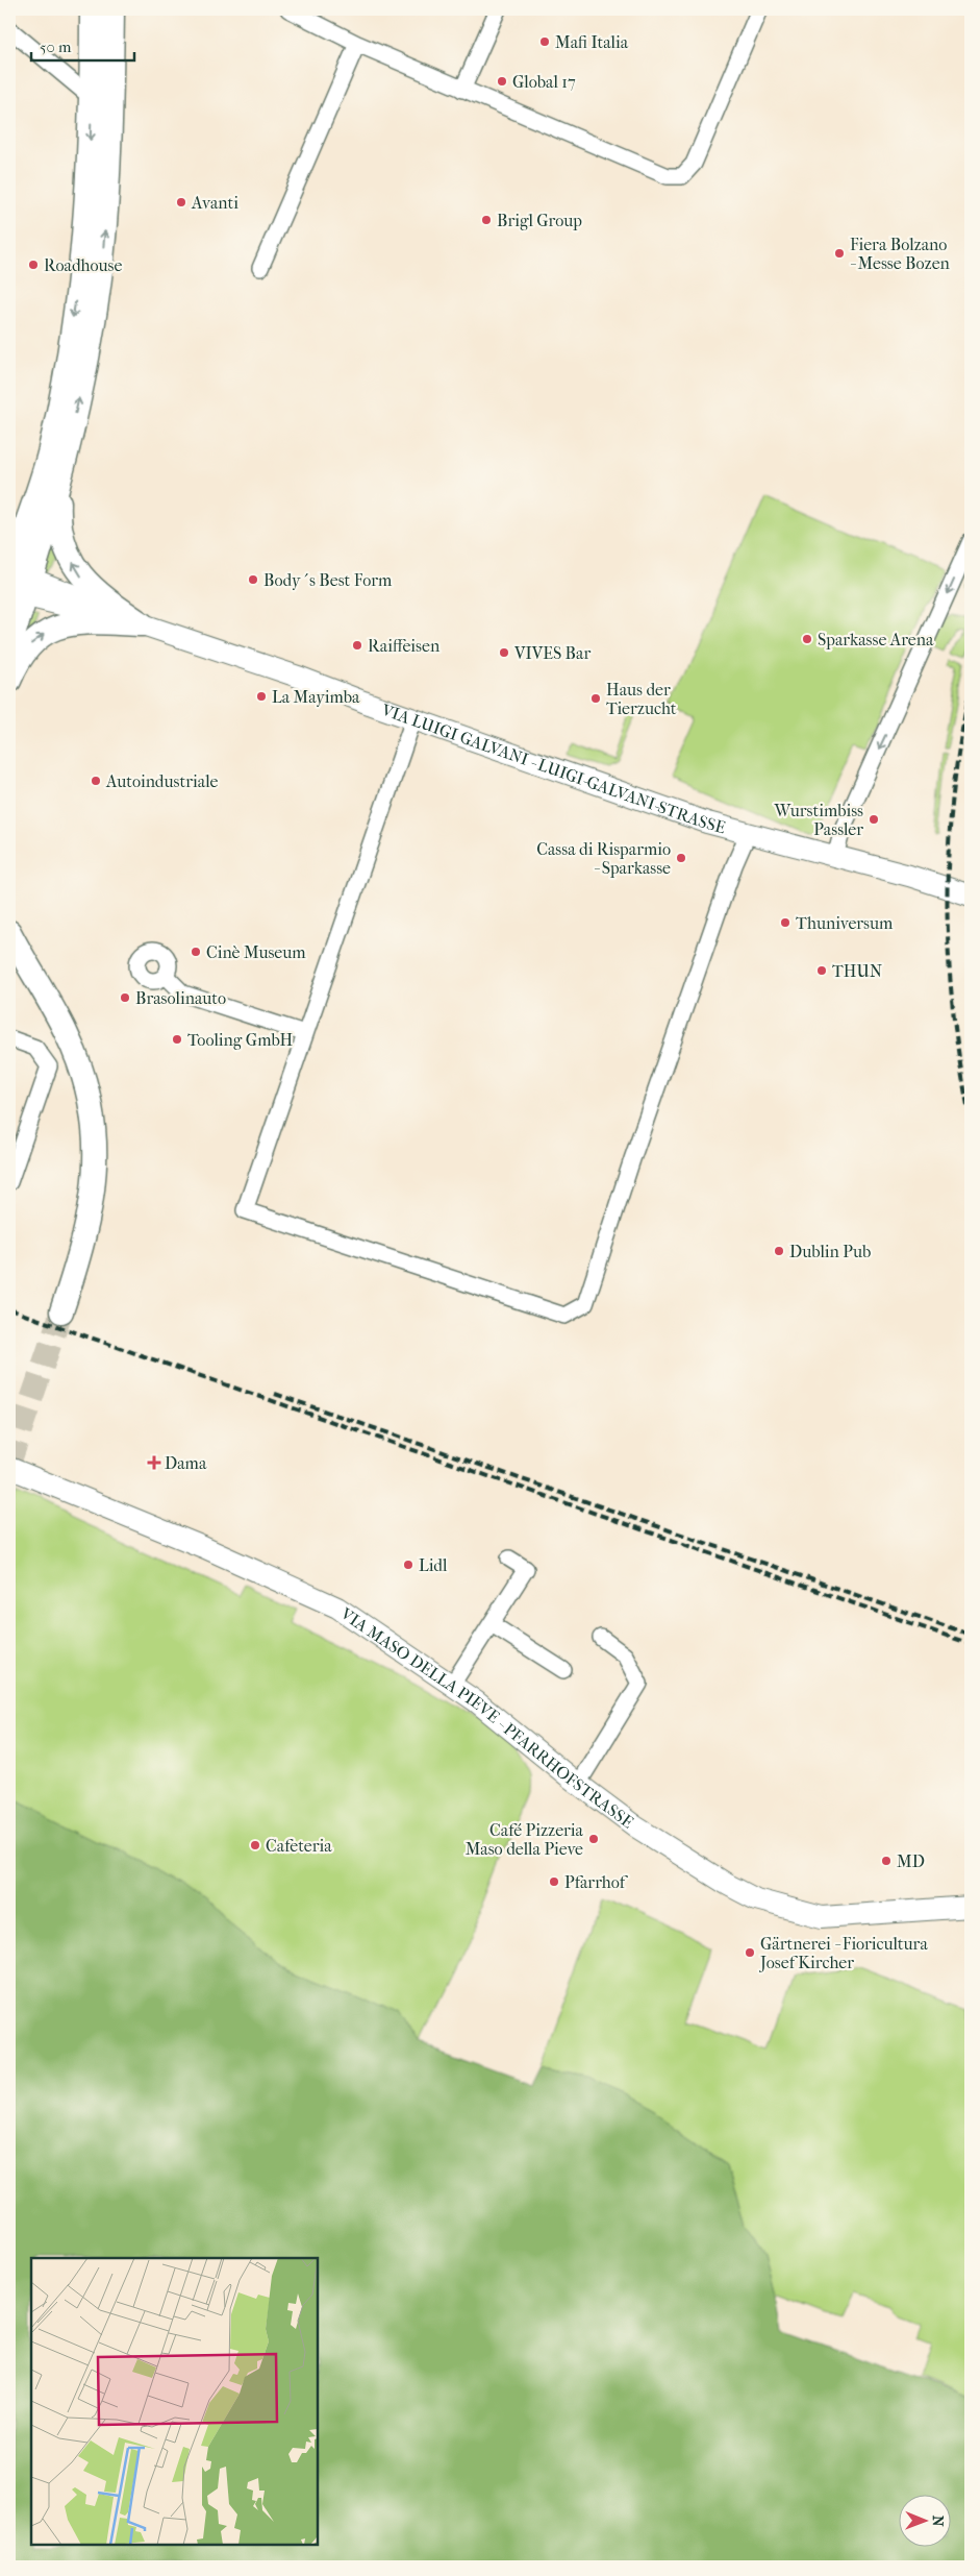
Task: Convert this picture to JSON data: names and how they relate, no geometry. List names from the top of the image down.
{
  "streets": {
    "street": ["VIA LUIGI GALVANI - LUIGI-GALVANI-STRASSE", "VIA MASO DELLA PIEVE - PFARRHOFSTRASSE"]
  },
  "places": {
    "other": [
      "Mafi Italia",
      "Global 17",
      "Avanti",
      "Brigl Group",
      "Fiera Bolzano - Messe Bozen",
      "Roadhouse",
      "Body´s Best Form",
      "Sparkasse Arena",
      "Raiffeisen",
      "VIVES Bar",
      "La Mayimba",
      "Haus der Tierzucht",
      "Autoindustriale",
      "Wurstimbiss Passler",
      "Cassa di Risparmio - Sparkasse",
      "Thuniversum",
      "Cinè Museum",
      "THUN",
      "Brasolinauto",
      "Tooling GmbH",
      "Dublin Pub",
      "Lidl",
      "Café Pizzeria Maso della Pieve",
      "Cafeteria",
      "MD",
      "Pfarrhof",
      "Gärtnerei - Fioricultura Josef Kircher"
    ],
    "health": ["Dama"]
  },
  "scale_bar": "50 m",
  "north": "right"
}
